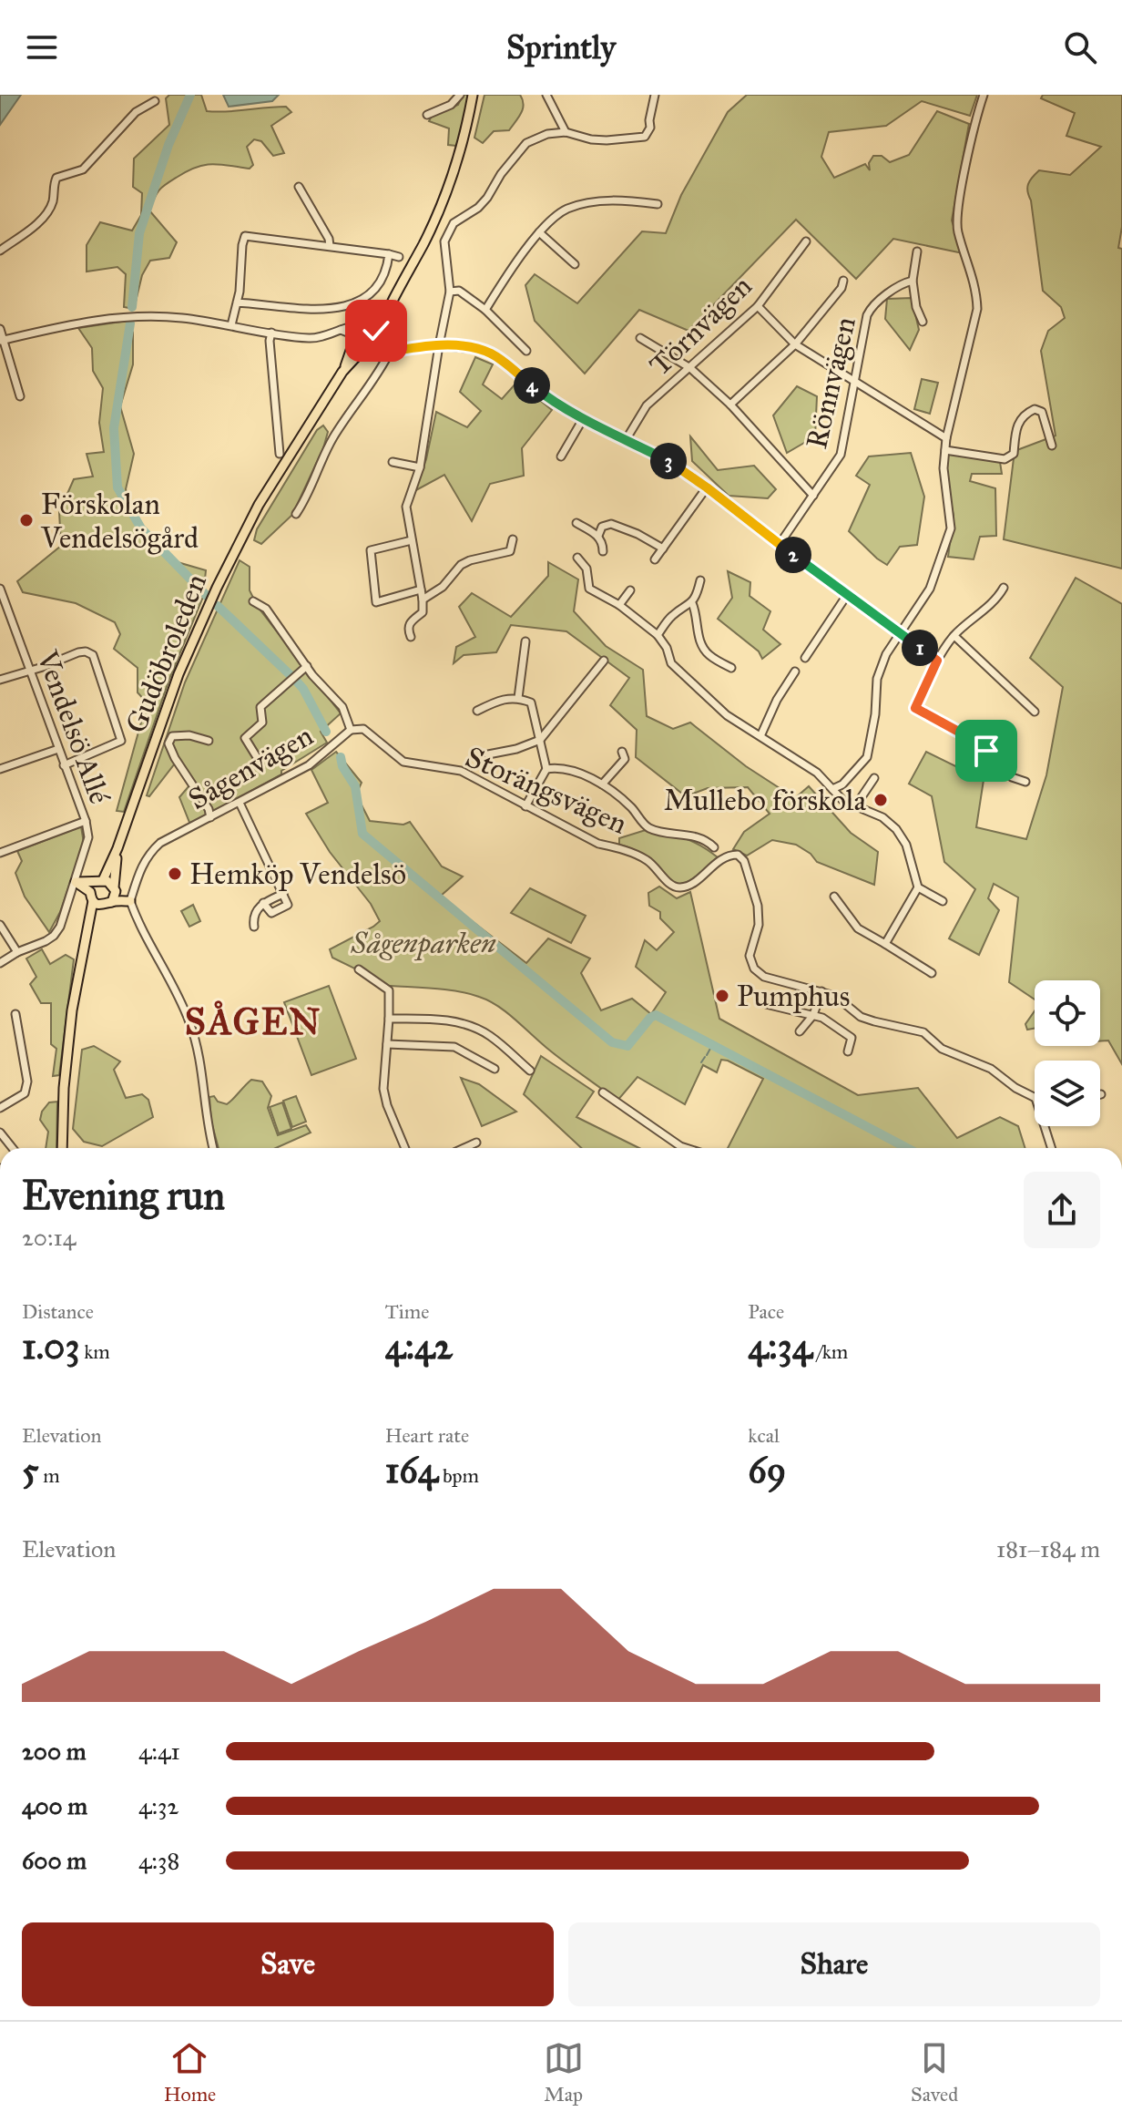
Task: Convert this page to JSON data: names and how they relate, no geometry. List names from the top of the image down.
{
  "streets": {
    "main road": ["Gudöbroleden"],
    "street": [
      "Törnvägen",
      "Rönnvägen",
      "Vendelsö Allé",
      "Sågenvägen",
      "Storängsvägen"
    ]
  },
  "crossings": [
    ["Sågenvägen", "Storängsvägen"]
  ],
  "districts": ["SÅGEN"],
  "parks": ["Sågenparken"],
  "places": [
    "Förskolan Vendelsögård",
    "Mullebo förskola",
    "Hemköp Vendelsö",
    "Pumphus"
  ],
  "page": {
    "header": "Sprintly",
    "pins": [
      "4",
      "3",
      "2",
      "1"
    ],
    "heading": ["Evening run", "20:14"],
    "stats": [
      ["Distance", "1.03 km"],
      ["Time", "4:42"],
      ["Pace", "4:34 /km"],
      ["Elevation", "5 m"],
      ["Heart rate", "164 bpm"],
      ["kcal", "69"]
    ],
    "chart": ["Elevation", "181–184 m"],
    "list": [
      {
        "name": "200 m",
        "note": "4:41"
      },
      {
        "name": "400 m",
        "note": "4:32"
      },
      {
        "name": "600 m",
        "note": "4:38"
      }
    ],
    "buttons": ["Save", "Share"],
    "tabs": ["Home", "Map", "Saved"]
  }
}
